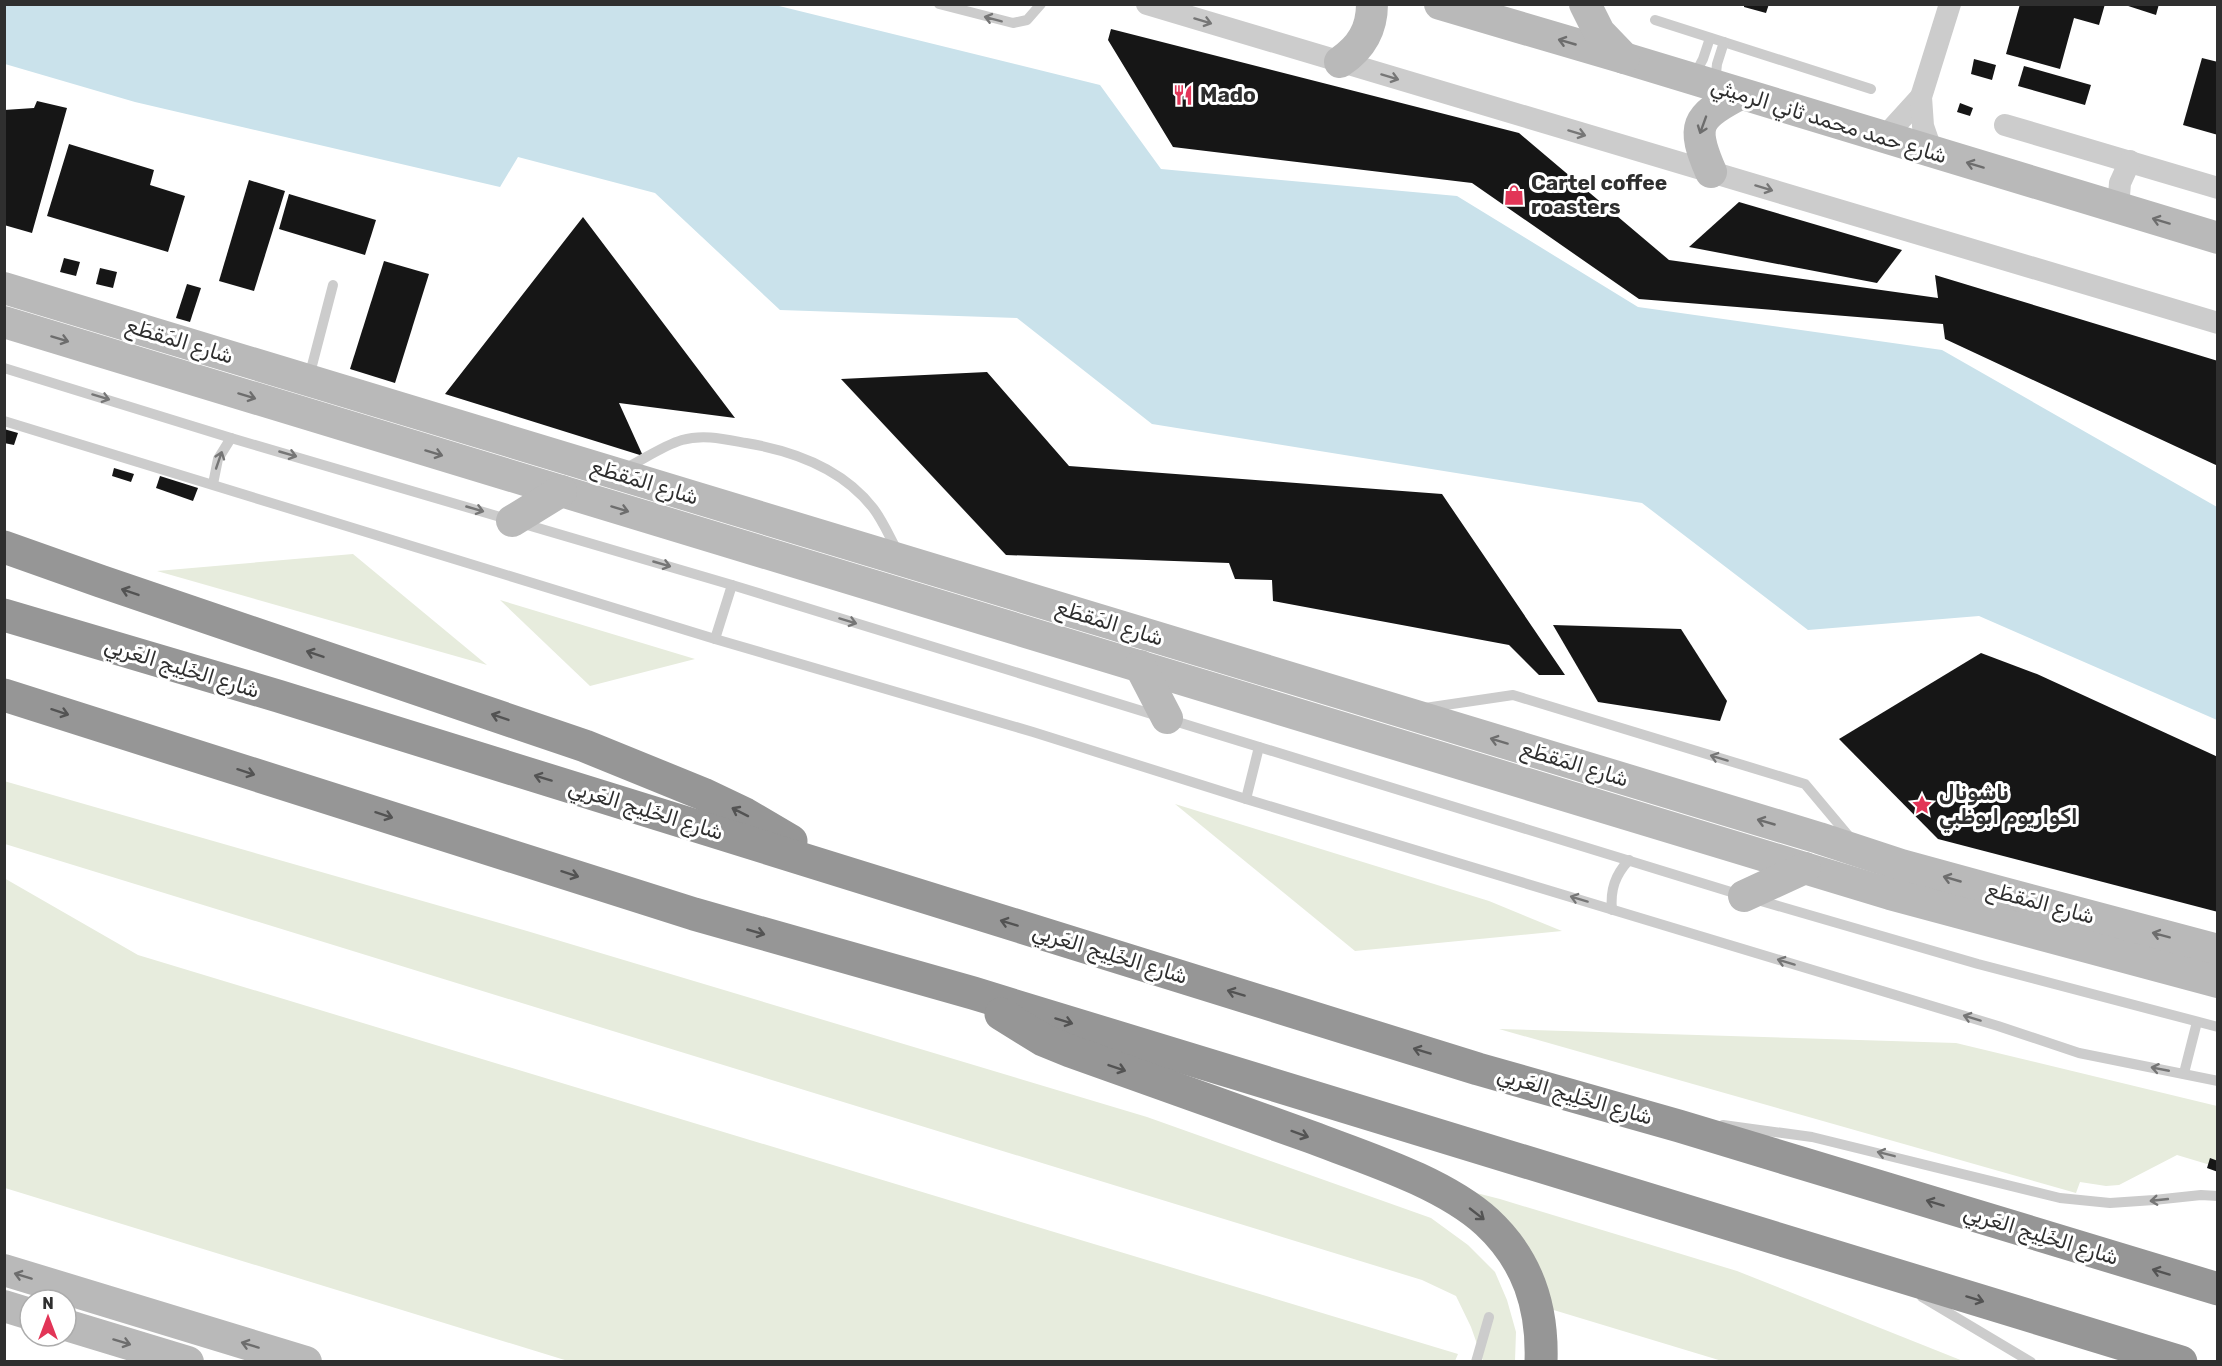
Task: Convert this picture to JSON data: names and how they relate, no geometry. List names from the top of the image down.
{
  "streets": {
    "highway": ["شارع الخَلِيج العَربِي"],
    "street": ["شارع حمد محمد ثاني الرميثي", "شارع المَقطَع"]
  },
  "places": {
    "restaurant": ["Mado"],
    "shop": ["Cartel coffee roasters"],
    "place": ["ناشونال اكواريوم ابوظبي"]
  },
  "north": "top"
}
